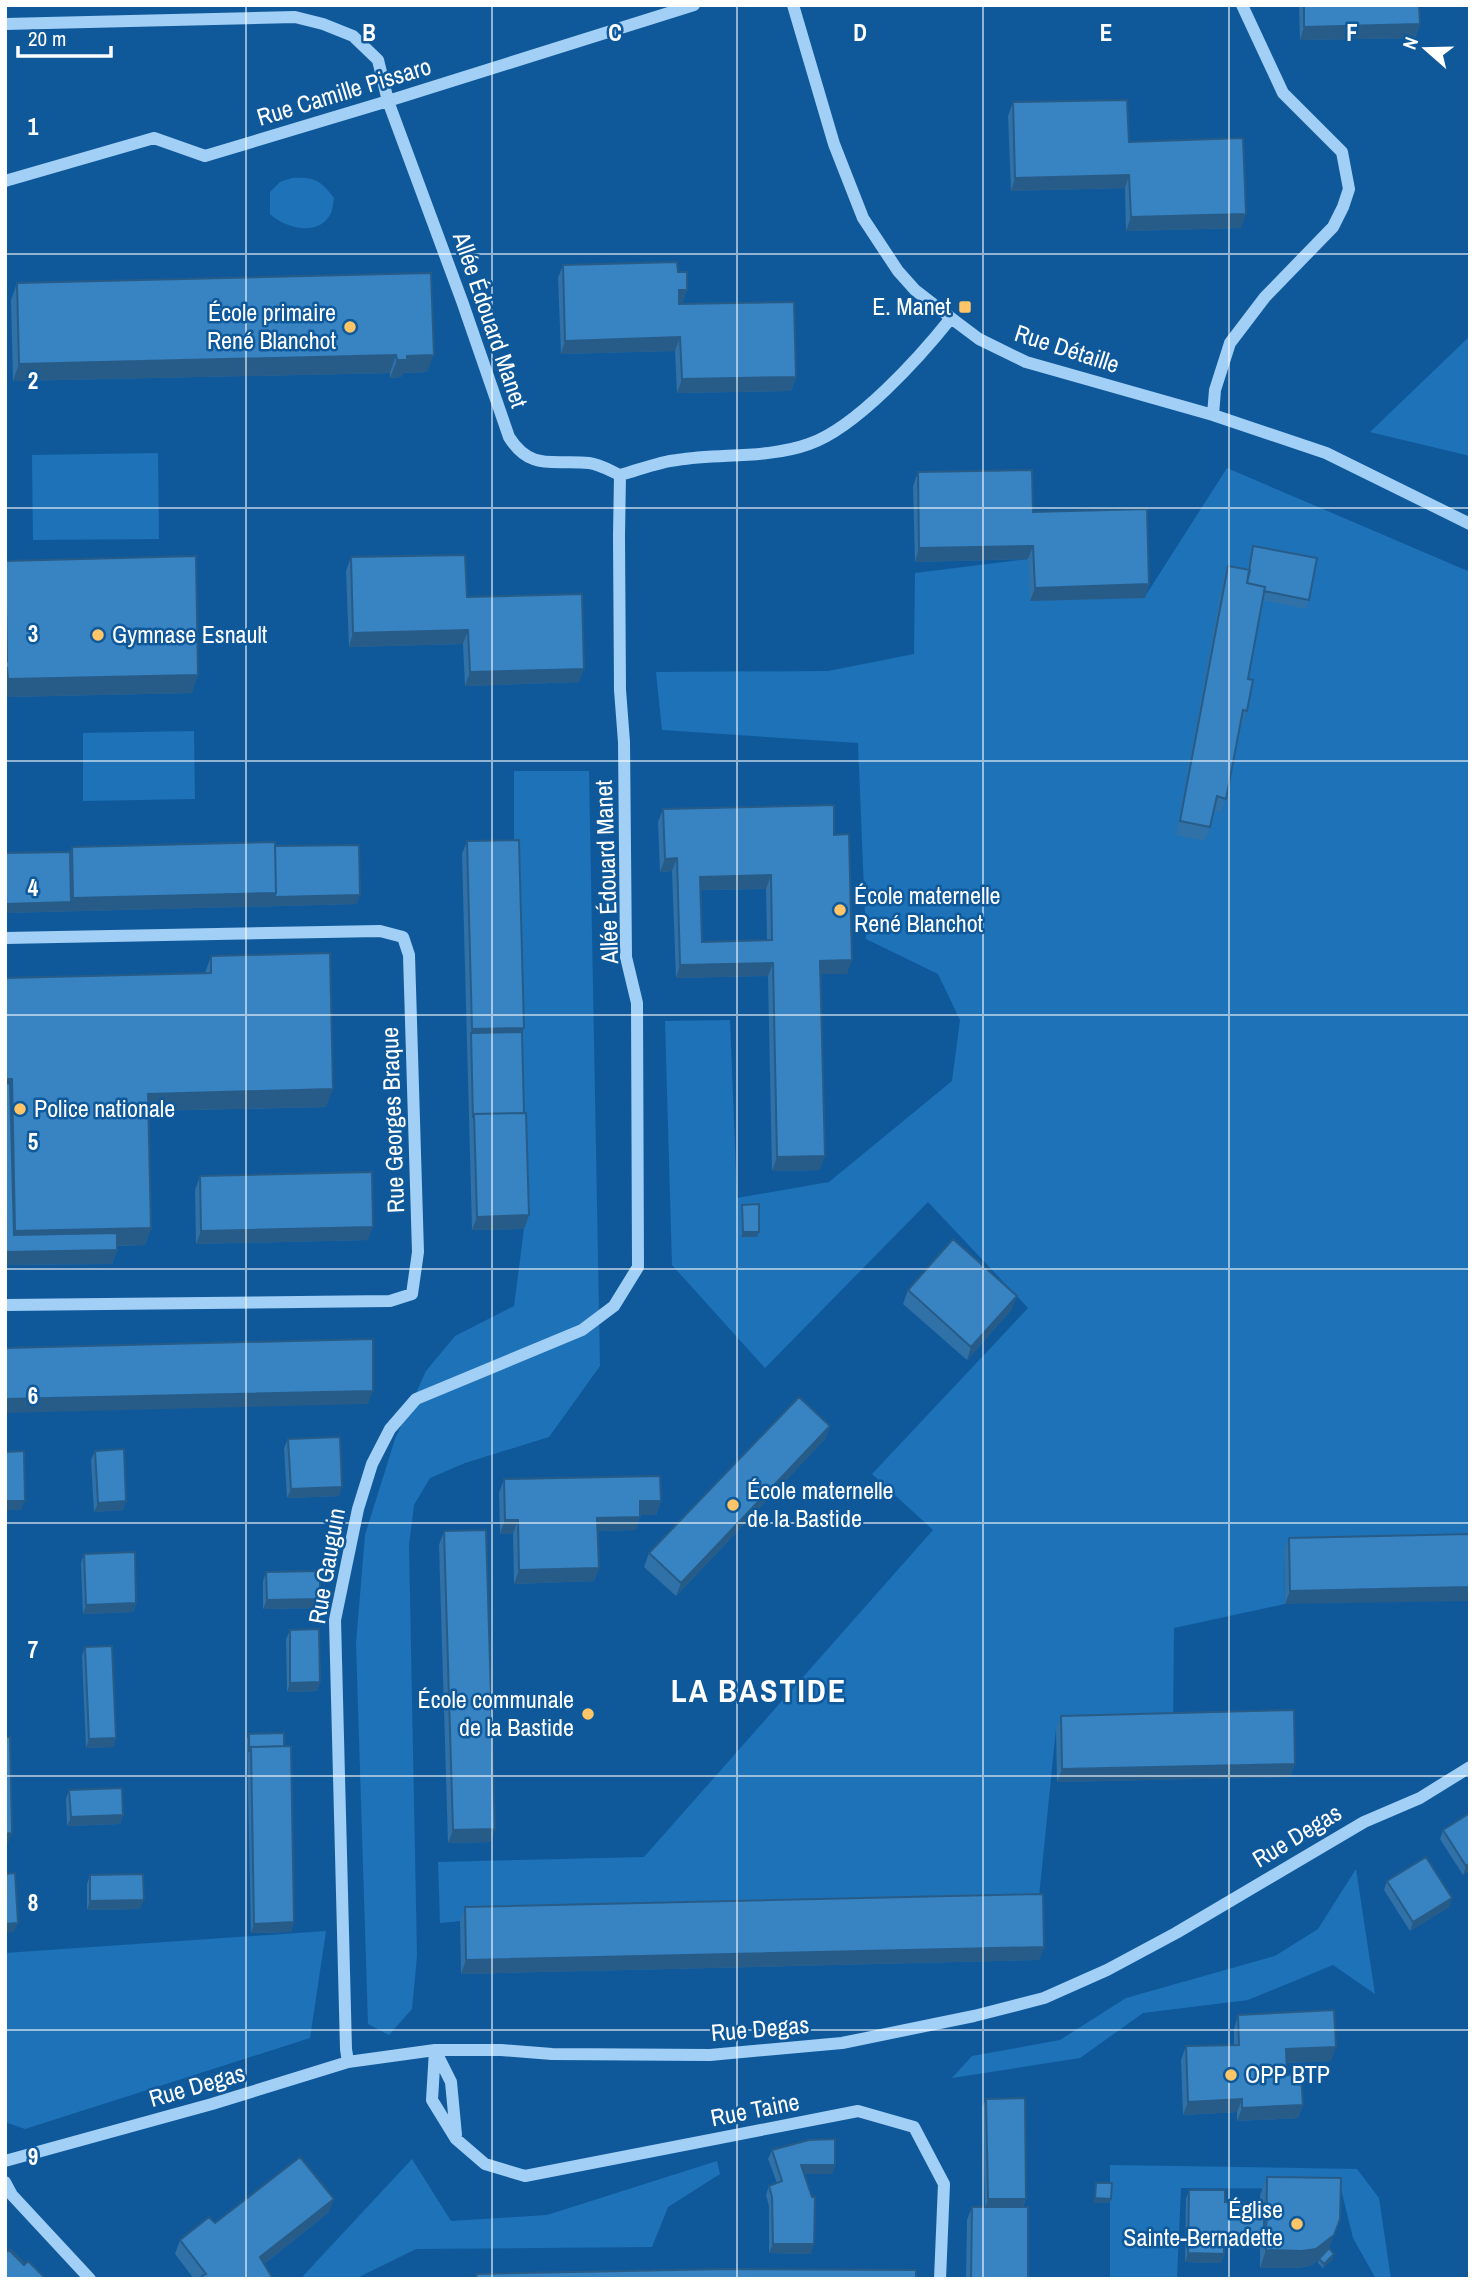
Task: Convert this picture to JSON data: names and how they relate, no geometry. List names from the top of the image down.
{
  "streets": {
    "street": [
      "Rue Camille Pissaro",
      "Allée Édouard Manet",
      "Rue Détaille",
      "Rue Georges Braque",
      "Rue Gauguin",
      "Rue Degas",
      "Rue Taine"
    ]
  },
  "crossings": [
    ["Rue Camille Pissaro", "Allée Édouard Manet"],
    ["Allée Édouard Manet", "Rue Gauguin"],
    ["Rue Gauguin", "Rue Degas"],
    ["Rue Degas", "Rue Taine"]
  ],
  "districts": ["LA BASTIDE"],
  "places": {
    "transit": ["E. Manet"],
    "other": [
      "École primaire René Blanchot",
      "Gymnase Esnault",
      "École maternelle René Blanchot",
      "Police nationale",
      "École maternelle de la Bastide",
      "École communale de la Bastide",
      "OPP BTP",
      "Église Sainte-Bernadette"
    ]
  },
  "scale_bar": "20 m",
  "north": "left",
  "grid": {
    "columns": [
      "B",
      "C",
      "D",
      "E",
      "F"
    ],
    "rows": [
      "1",
      "2",
      "3",
      "4",
      "5",
      "6",
      "7",
      "8",
      "9"
    ]
  }
}
